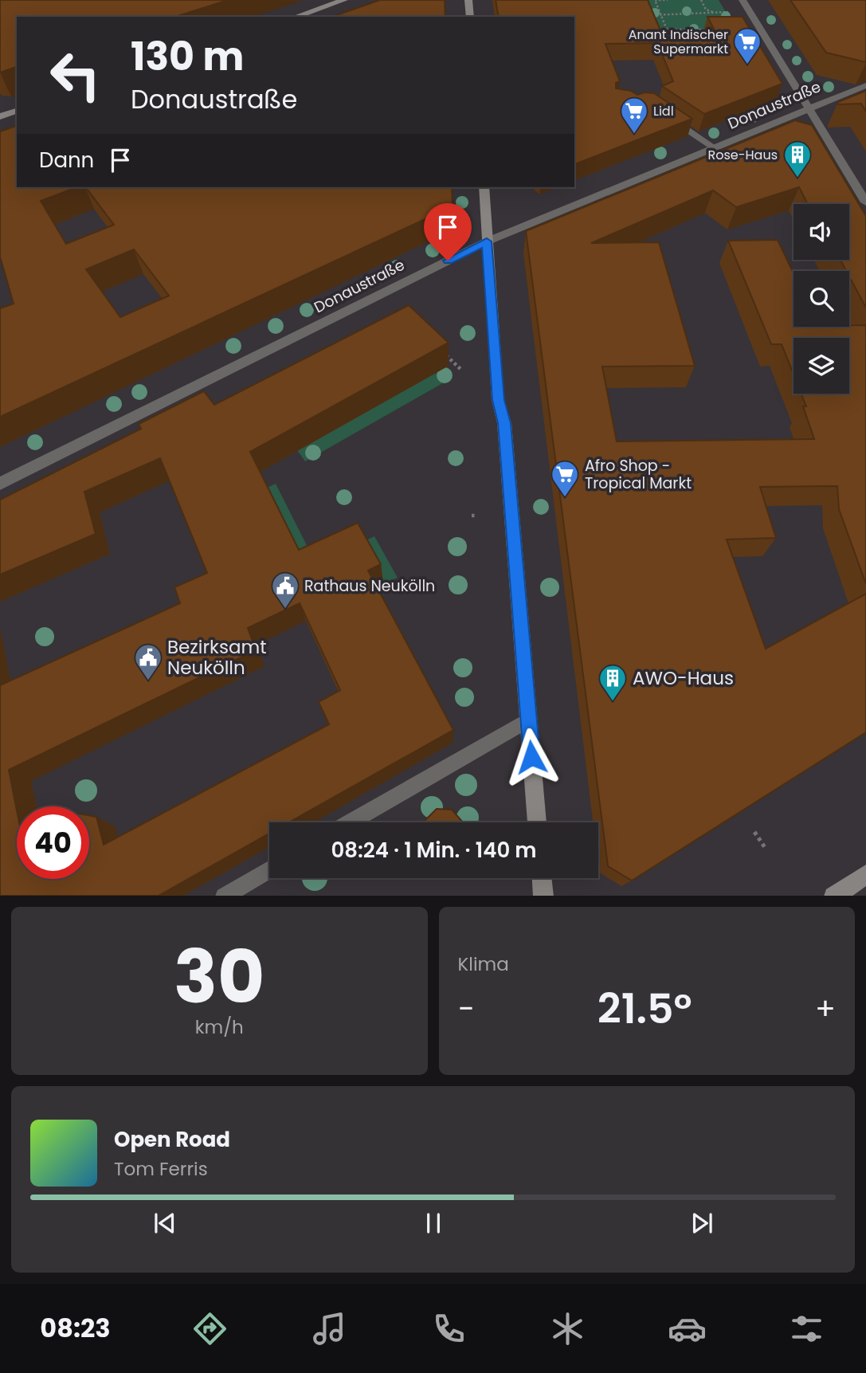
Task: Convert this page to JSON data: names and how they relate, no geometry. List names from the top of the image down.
{
  "streets": {
    "street": ["Donaustraße"]
  },
  "places": {
    "supermarket": ["Anant Indischer Supermarkt", "Lidl", "Afro Shop - Tropical Markt"],
    "building": ["Rose-Haus", "AWO-Haus"],
    "public building": ["Rathaus Neukölln", "Bezirksamt Neukölln"]
  },
  "page": {
    "turn": ["130 m", "Donaustraße"],
    "then": "Dann",
    "limit": "40",
    "trip": "08:24 · 1 Min. · 140 m",
    "tile": [
      ["30", "km/h"],
      "Klima"
    ],
    "heat": ["−", "21.5°", "+"],
    "song": ["Open Road", "Tom Ferris"],
    "tabs": "08:23"
  }
}
